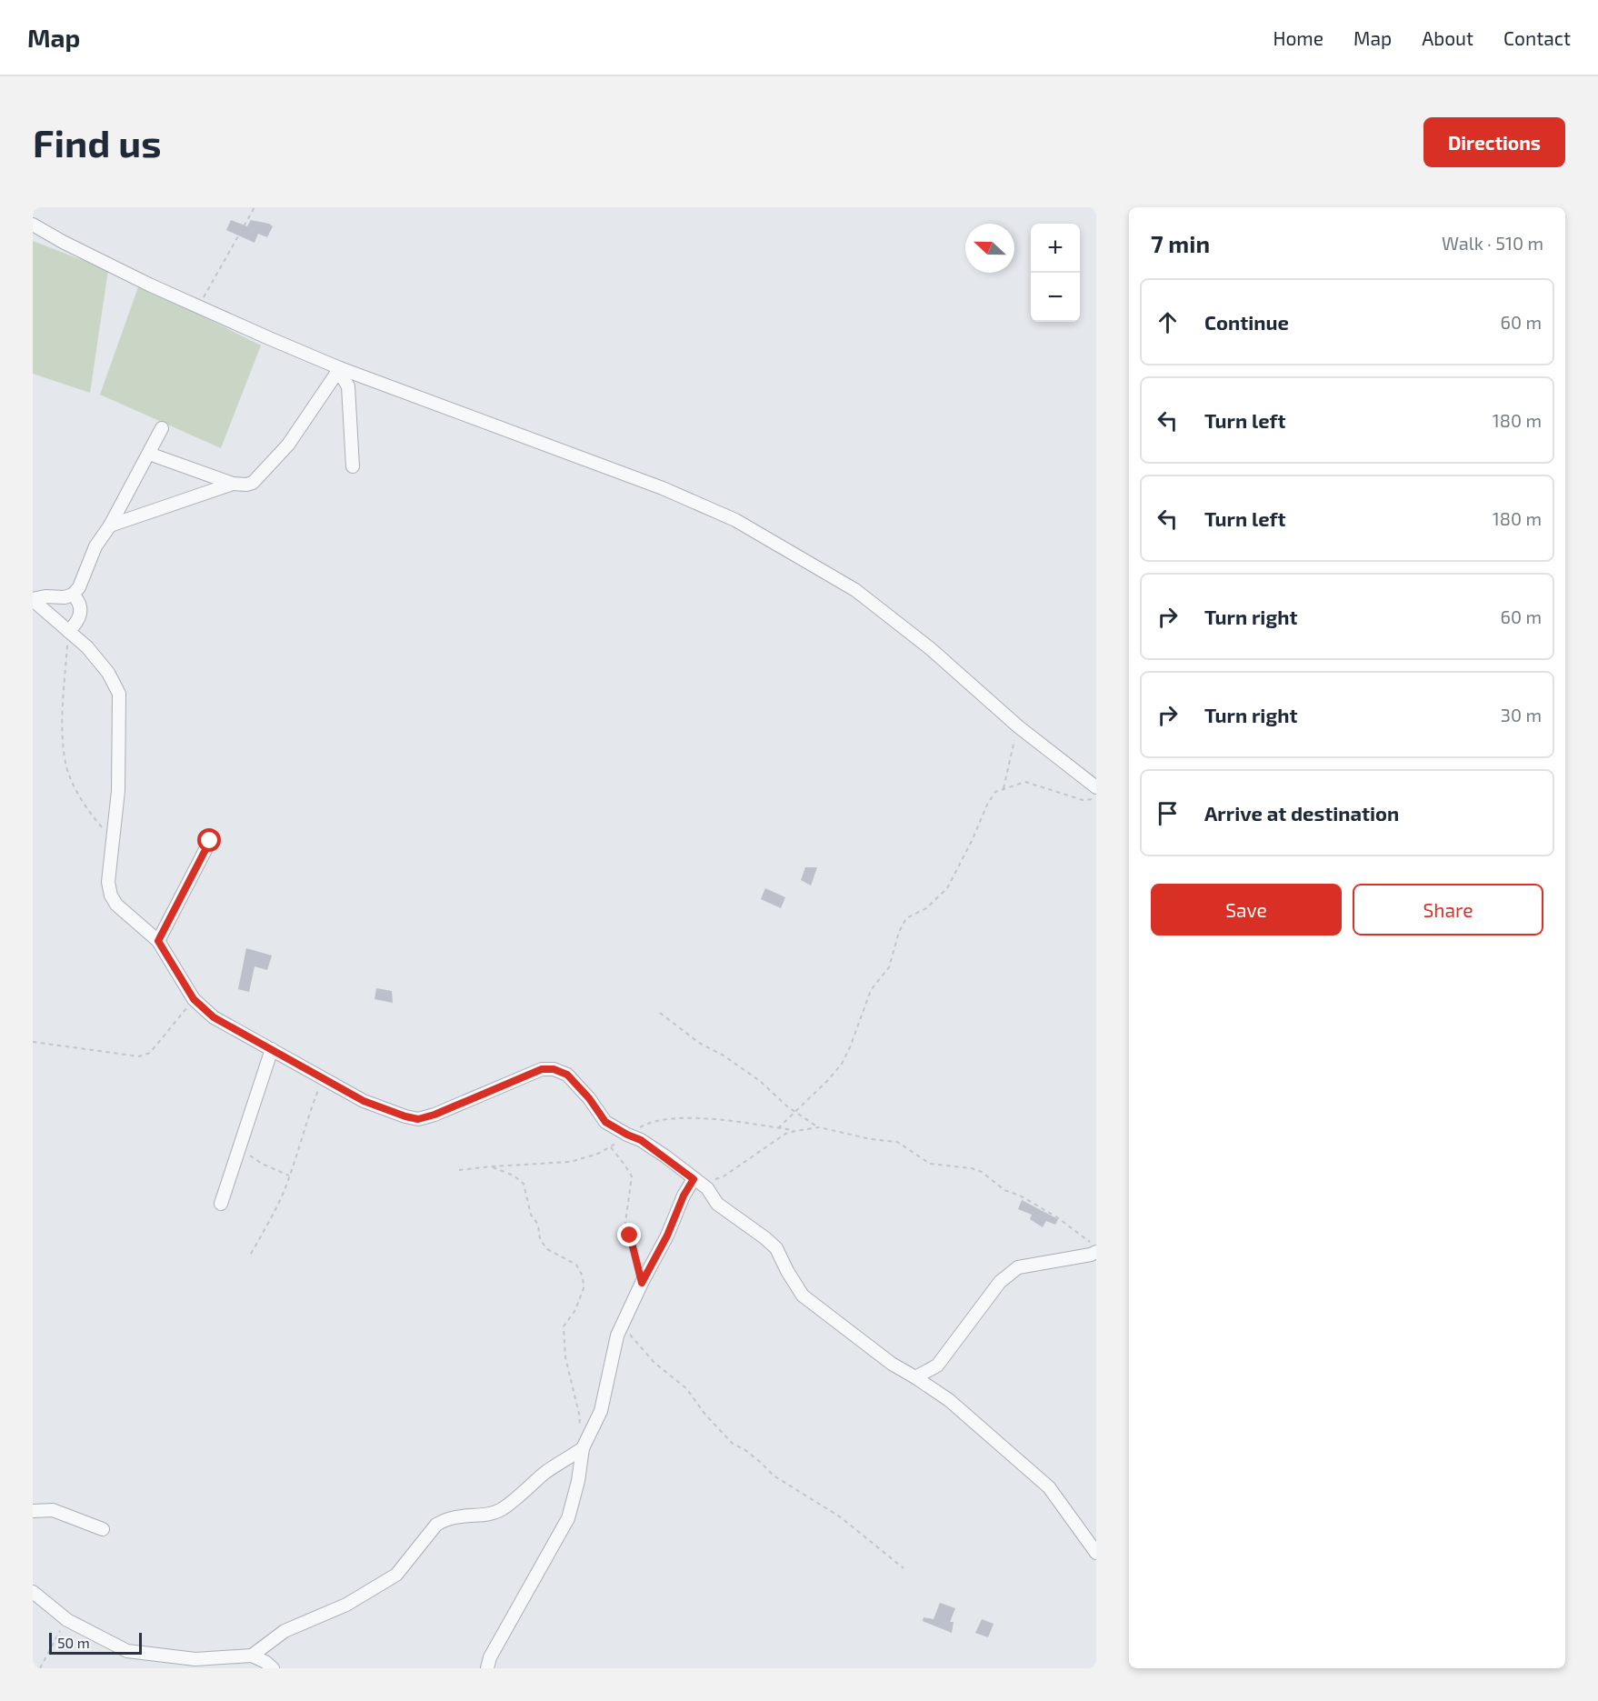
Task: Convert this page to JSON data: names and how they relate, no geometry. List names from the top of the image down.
{
  "scale_bar": "50 m",
  "north": "left",
  "page": {
    "header": "Map",
    "nav": [
      "Home",
      "Map",
      "About",
      "Contact"
    ],
    "buttons": [
      "Directions",
      ["Save", "Share"]
    ],
    "title": "Find us",
    "heading": ["7 min", "Walk · 510 m"],
    "map_buttons": ["+", "−"],
    "list": [
      ["Continue", "60 m"],
      ["Turn left", "180 m"],
      ["Turn left", "180 m"],
      ["Turn right", "60 m"],
      ["Turn right", "30 m"],
      "Arrive at destination"
    ],
    "scale": "50 m"
  }
}
